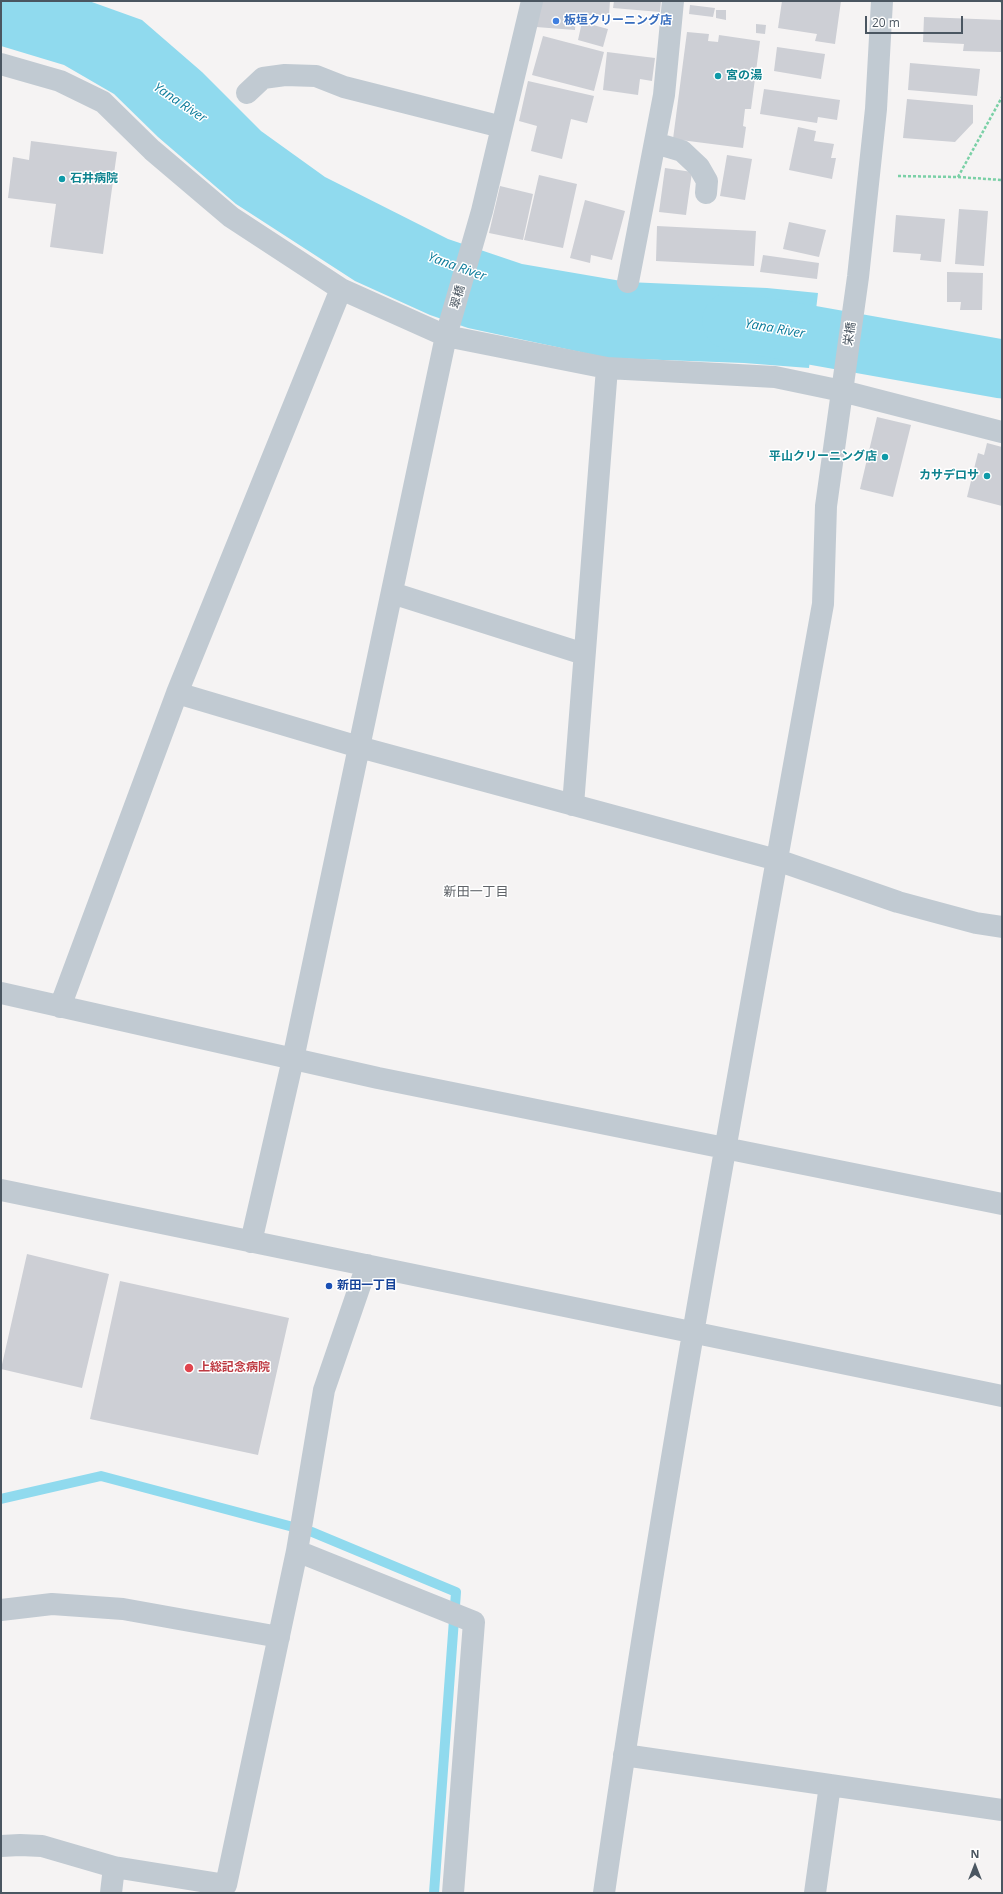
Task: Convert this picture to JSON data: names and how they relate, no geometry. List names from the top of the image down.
{
  "streets": {
    "street": ["翠橋", "栄橋"]
  },
  "districts": ["新田一丁目"],
  "water": ["Yana River"],
  "places": [
    "板垣クリーニング店",
    "宮の湯",
    "石井病院",
    "平山クリーニング店",
    "カサデロサ",
    "新田一丁目",
    "上総記念病院"
  ],
  "scale_bar": "20 m",
  "north": "top"
}
